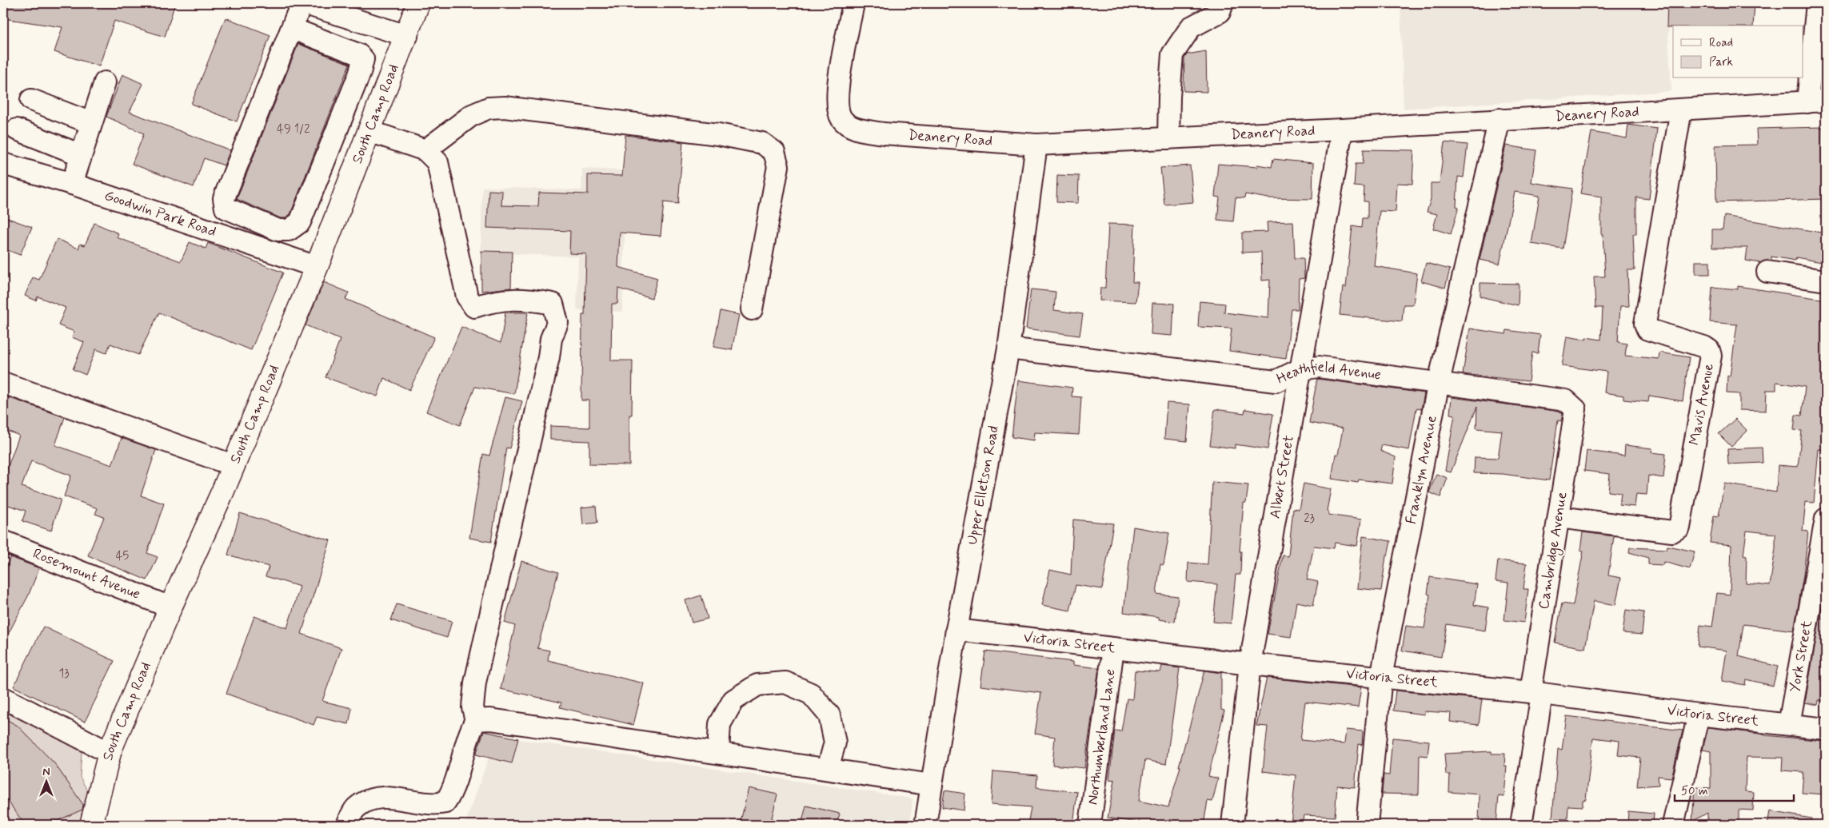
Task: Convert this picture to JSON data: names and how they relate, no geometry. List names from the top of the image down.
{
  "streets": {
    "main road": ["South Camp Road"],
    "street": [
      "Deanery Road",
      "Goodwin Park Road",
      "Heathfield Avenue",
      "Mavis Avenue",
      "Franklyn Avenue",
      "Albert Street",
      "Upper Elletson Road",
      "Cambridge Avenue",
      "Rosemount Avenue",
      "Victoria Street",
      "York Street",
      "Northumberland Lane"
    ]
  },
  "crossings": [
    ["South Camp Road", "Goodwin Park Road"],
    ["South Camp Road", "Rosemount Avenue"],
    ["Deanery Road", "Mavis Avenue"],
    ["Deanery Road", "Franklyn Avenue"],
    ["Deanery Road", "Albert Street"],
    ["Deanery Road", "Upper Elletson Road"],
    ["Heathfield Avenue", "Franklyn Avenue"],
    ["Heathfield Avenue", "Albert Street"],
    ["Heathfield Avenue", "Upper Elletson Road"],
    ["Heathfield Avenue", "Cambridge Avenue"],
    ["Mavis Avenue", "Cambridge Avenue"],
    ["Franklyn Avenue", "Victoria Street"],
    ["Albert Street", "Victoria Street"],
    ["Upper Elletson Road", "Victoria Street"],
    ["Cambridge Avenue", "Victoria Street"],
    ["Victoria Street", "York Street"],
    ["Victoria Street", "Northumberland Lane"]
  ],
  "house_numbers": [
    "49 1/2",
    "23",
    "45",
    "13"
  ],
  "legend": ["Road", "Park"],
  "scale_bar": "50 m",
  "north": "top"
}
